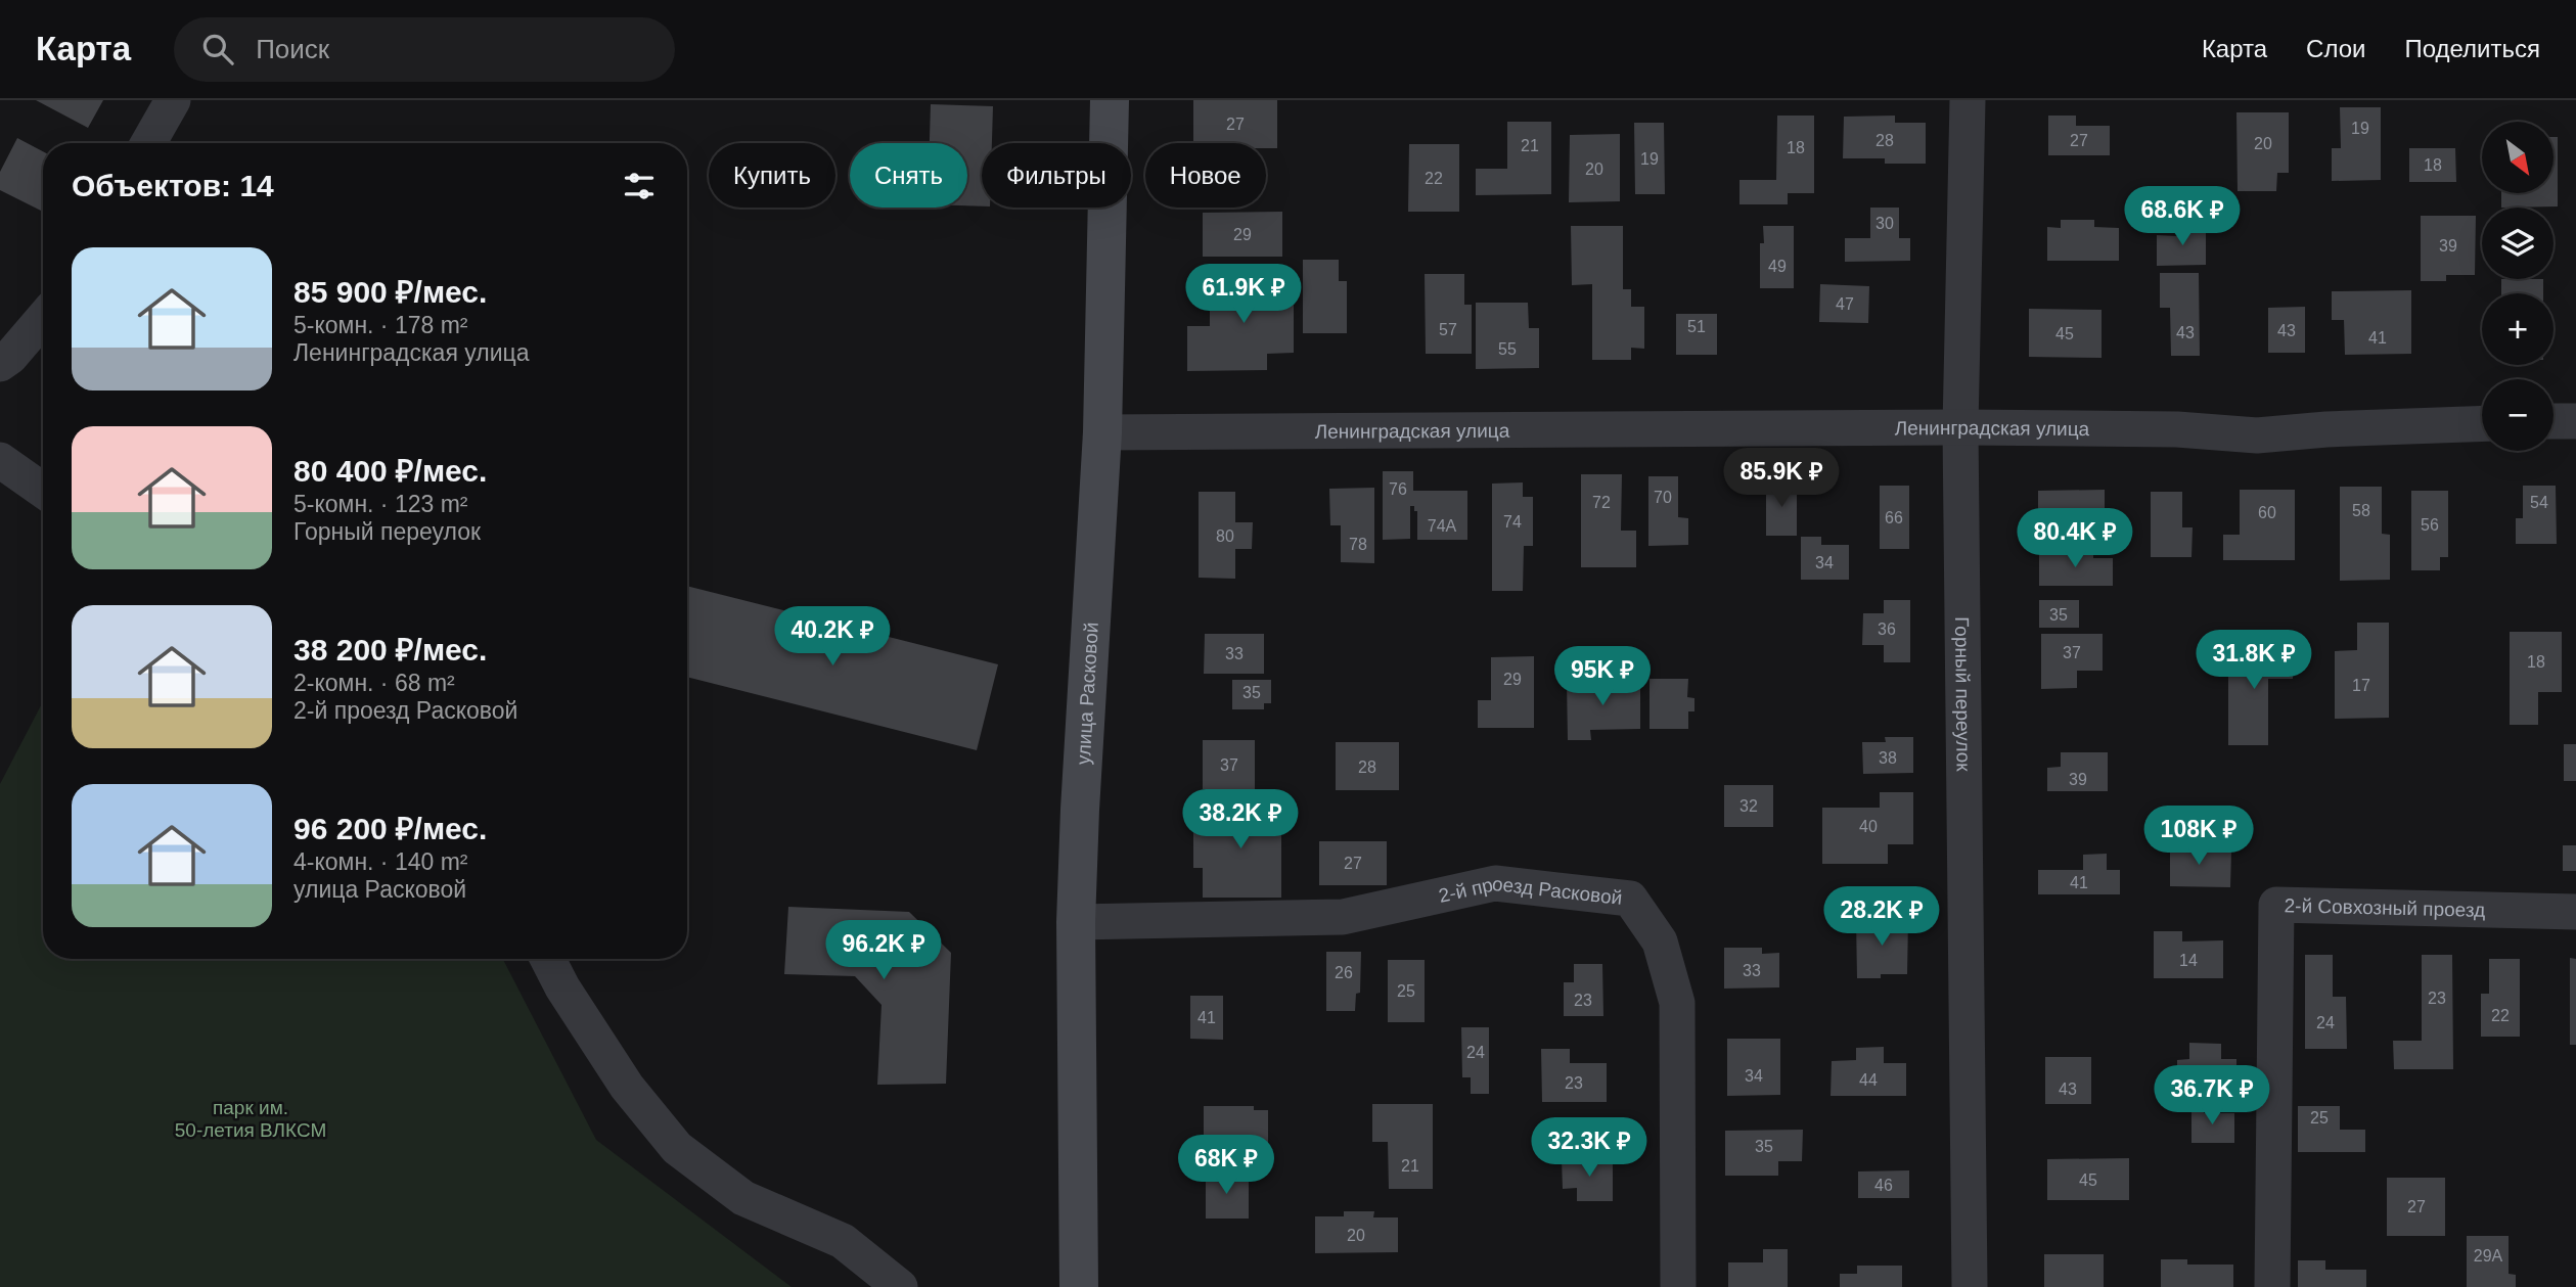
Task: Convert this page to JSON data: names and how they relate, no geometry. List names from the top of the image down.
{
  "streets": {
    "street": [
      "Ленинградская улица",
      "улица Расковой",
      "Горный переулок",
      "2-й проезд Расковой",
      "2-й Совхозный проезд"
    ]
  },
  "crossings": [
    ["Ленинградская улица", "улица Расковой"],
    ["Ленинградская улица", "Горный переулок"],
    ["улица Расковой", "2-й проезд Расковой"]
  ],
  "parks": ["парк им. 50-летия ВЛКСМ"],
  "house_numbers": [
    "27",
    "19",
    "28",
    "27",
    "20",
    "21",
    "18",
    "19",
    "18",
    "20",
    "22",
    "30",
    "29",
    "39",
    "49",
    "47",
    "51",
    "57",
    "43",
    "43",
    "45",
    "41",
    "55",
    "76",
    "70",
    "72",
    "54",
    "58",
    "60",
    "66",
    "74",
    "56",
    "74А",
    "80",
    "78",
    "34",
    "35",
    "36",
    "37",
    "33",
    "18",
    "29",
    "17",
    "35",
    "38",
    "37",
    "28",
    "39",
    "32",
    "40",
    "27",
    "41",
    "14",
    "33",
    "26",
    "25",
    "23",
    "23",
    "22",
    "41",
    "24",
    "24",
    "34",
    "44",
    "23",
    "43",
    "25",
    "35",
    "21",
    "45",
    "46",
    "27",
    "20",
    "29А"
  ],
  "north": "bottom right",
  "page": {
    "header": "Карта",
    "search": "Поиск",
    "nav": ["Карта", "Слои", "Поделиться"],
    "map_buttons": ["+", "−"],
    "chip": [
      "Купить",
      "Снять",
      "Фильтры",
      "Новое"
    ],
    "heading": "Объектов: 14",
    "price": [
      "68.6K ₽",
      "61.9K ₽",
      "85.9K ₽",
      "80.4K ₽",
      "40.2K ₽",
      "31.8K ₽",
      "95K ₽",
      "38.2K ₽",
      "108K ₽",
      "28.2K ₽",
      "96.2K ₽",
      "36.7K ₽",
      "32.3K ₽",
      "68K ₽"
    ],
    "list": [
      {
        "name": "85 900 ₽/мес.",
        "note": "5-комн. · 178 m² · Ленинградская улица"
      },
      {
        "name": "80 400 ₽/мес.",
        "note": "5-комн. · 123 m² · Горный переулок"
      },
      {
        "name": "38 200 ₽/мес.",
        "note": "2-комн. · 68 m² · 2-й проезд Расковой"
      },
      {
        "name": "96 200 ₽/мес.",
        "note": "4-комн. · 140 m² · улица Расковой"
      }
    ]
  }
}
